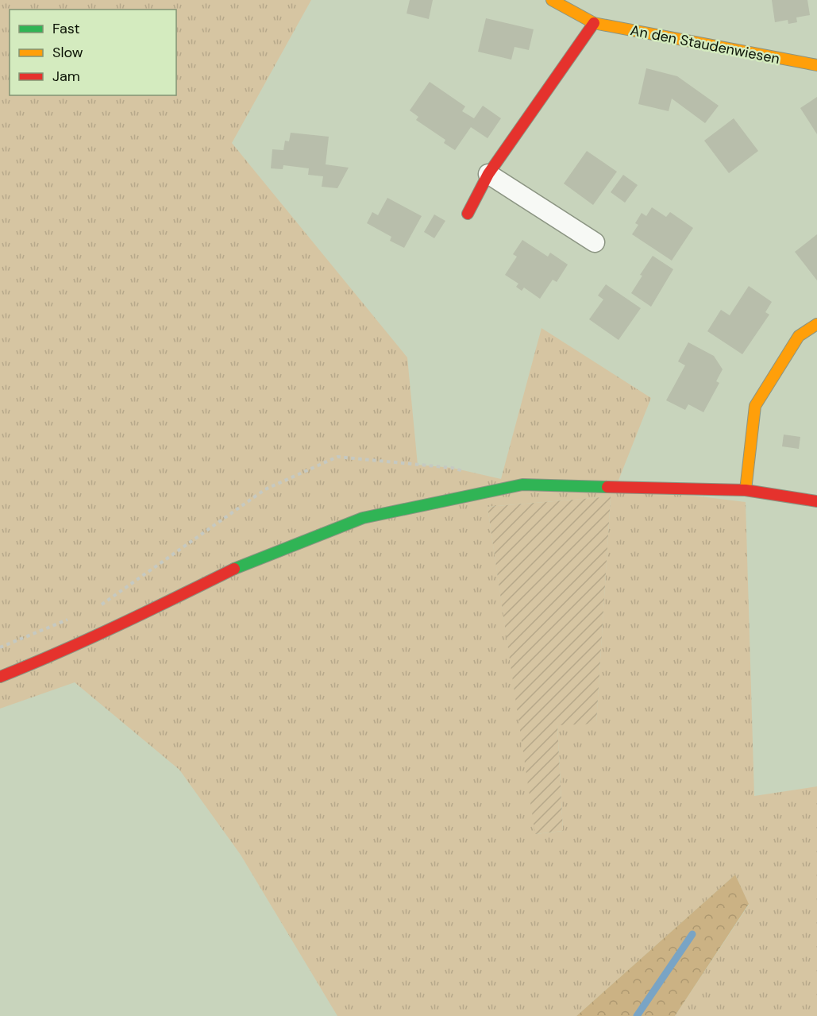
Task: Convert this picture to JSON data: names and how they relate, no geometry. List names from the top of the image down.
{
  "streets": {
    "street": ["An den Staudenwiesen"]
  },
  "legend": ["Fast", "Slow", "Jam"]
}
